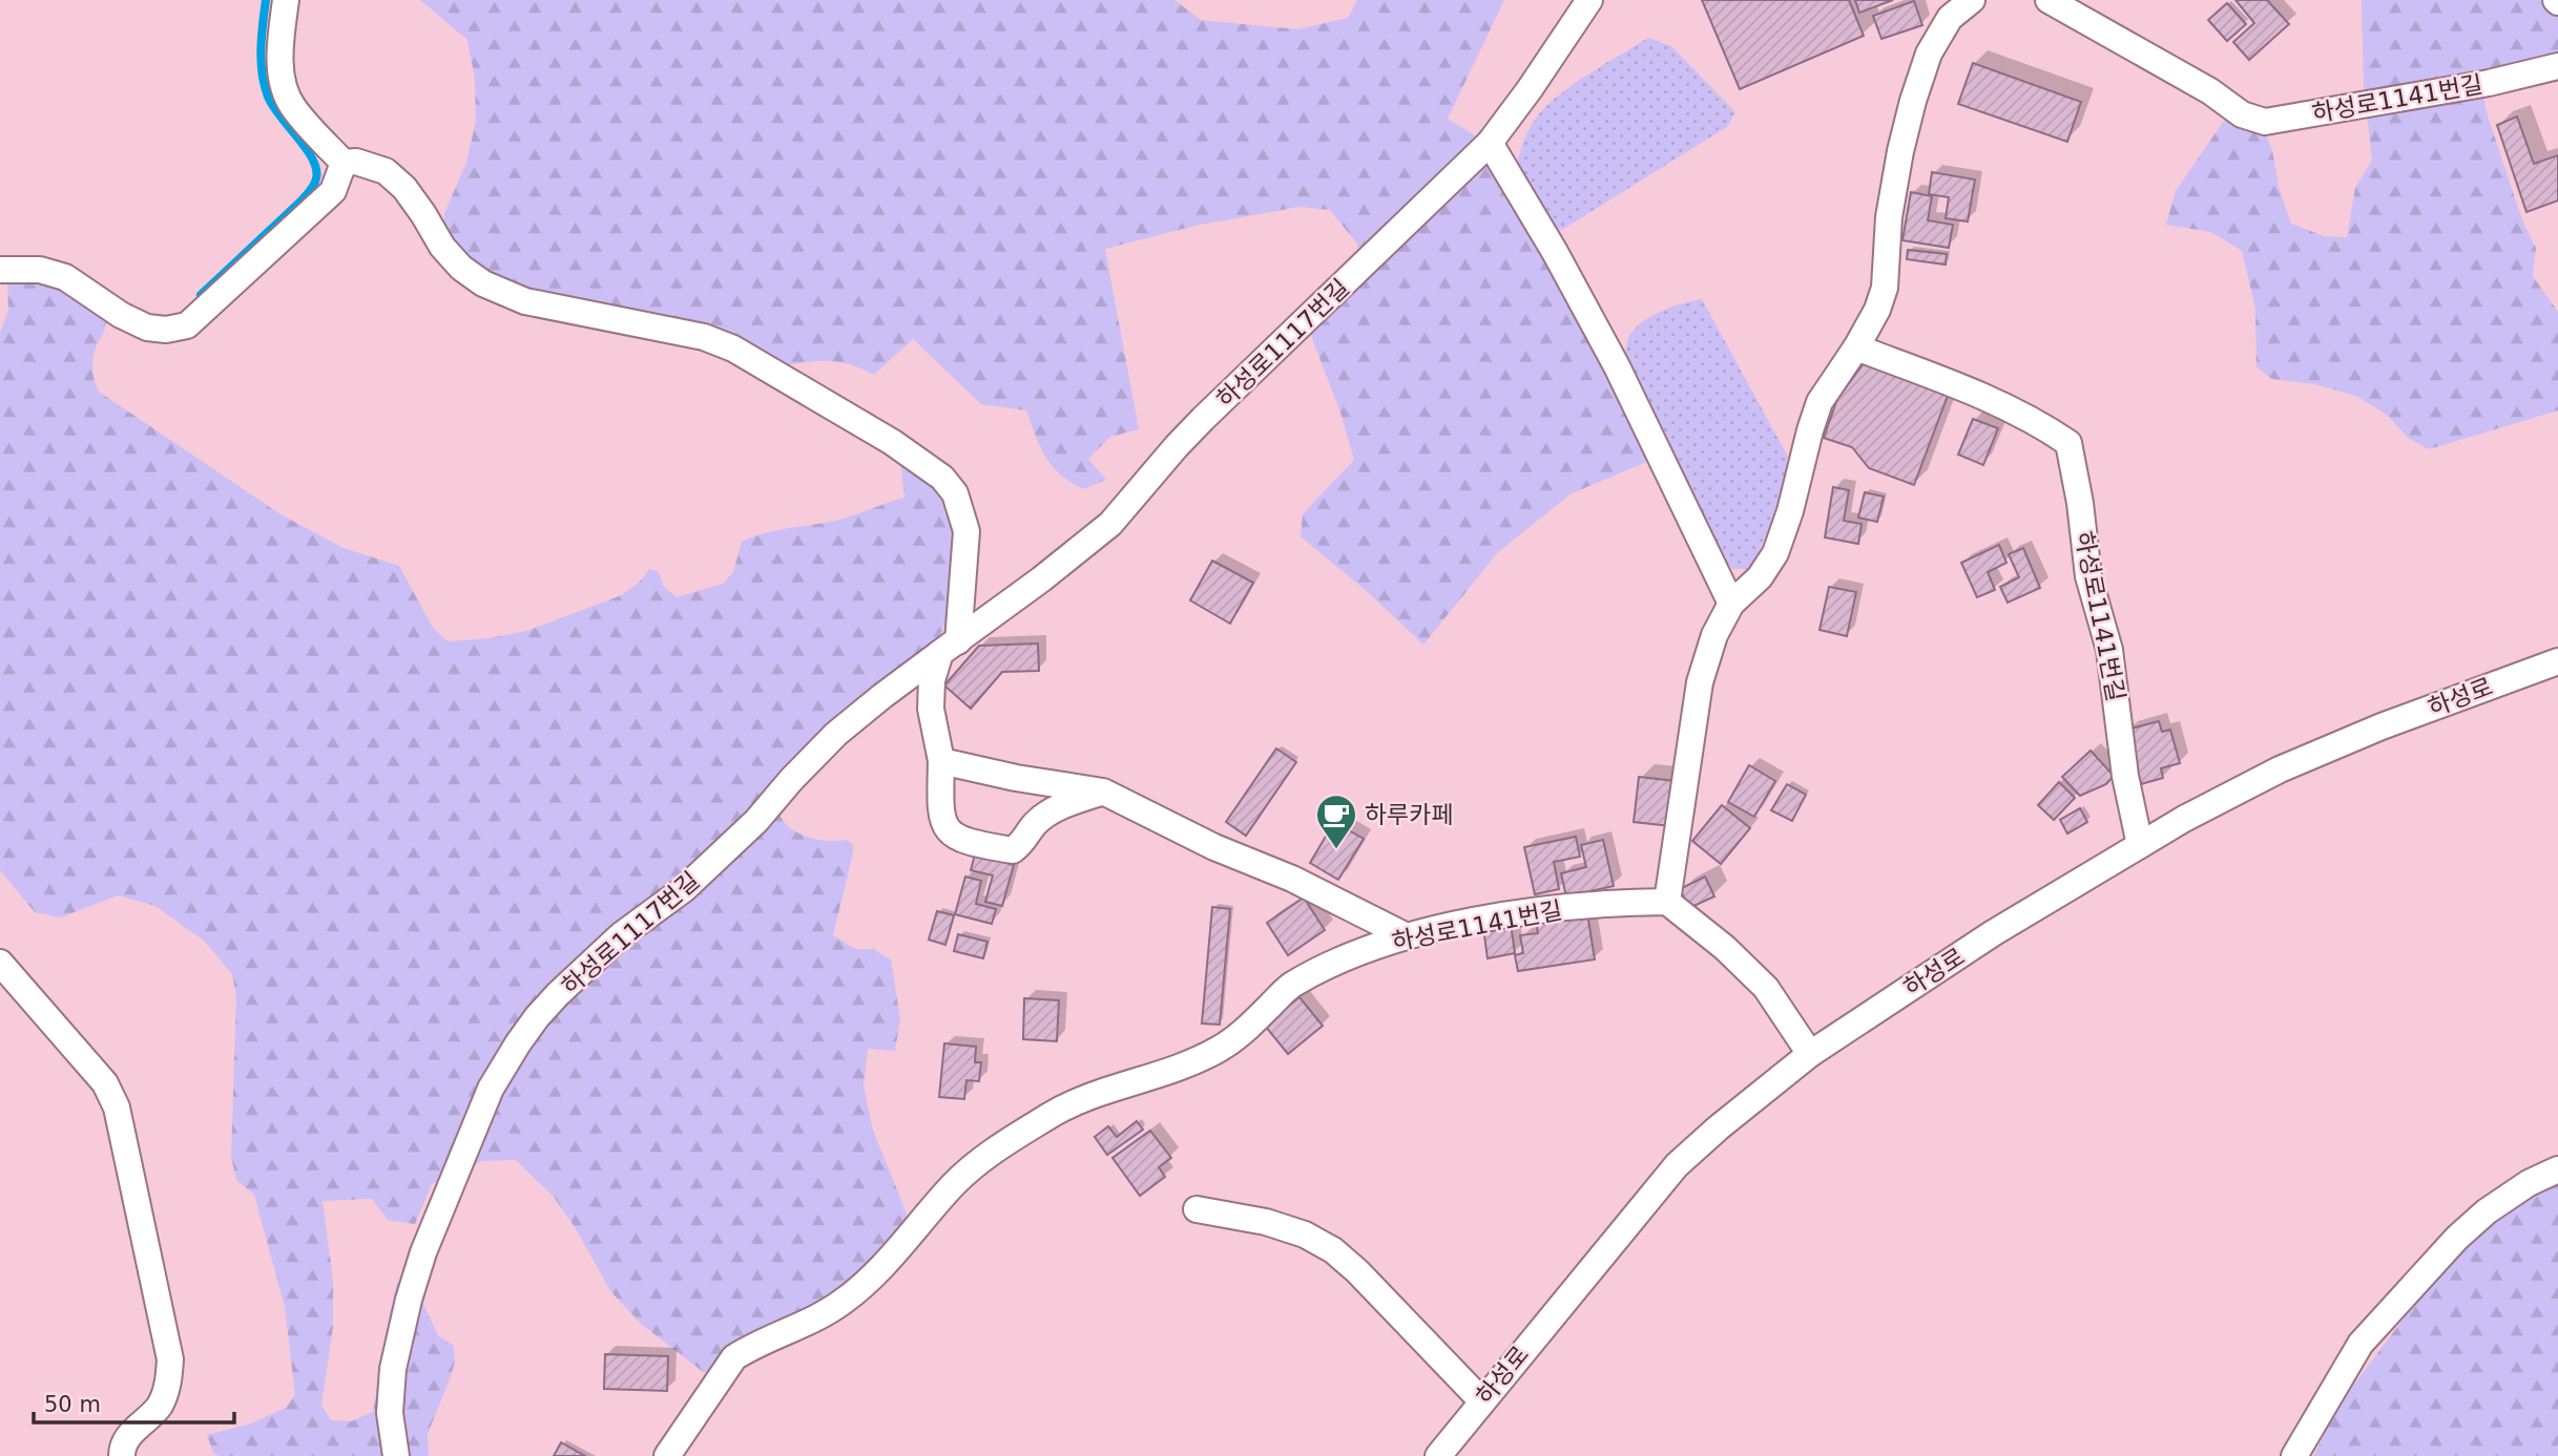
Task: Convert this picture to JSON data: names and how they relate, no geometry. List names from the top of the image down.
{
  "streets": {
    "street": ["하성로1141번길", "하성로1117번길", "하성로"]
  },
  "crossings": [
    ["하성로1141번길", "하성로"]
  ],
  "places": {
    "cafe": ["하루카페"]
  },
  "scale_bar": "50 m"
}
